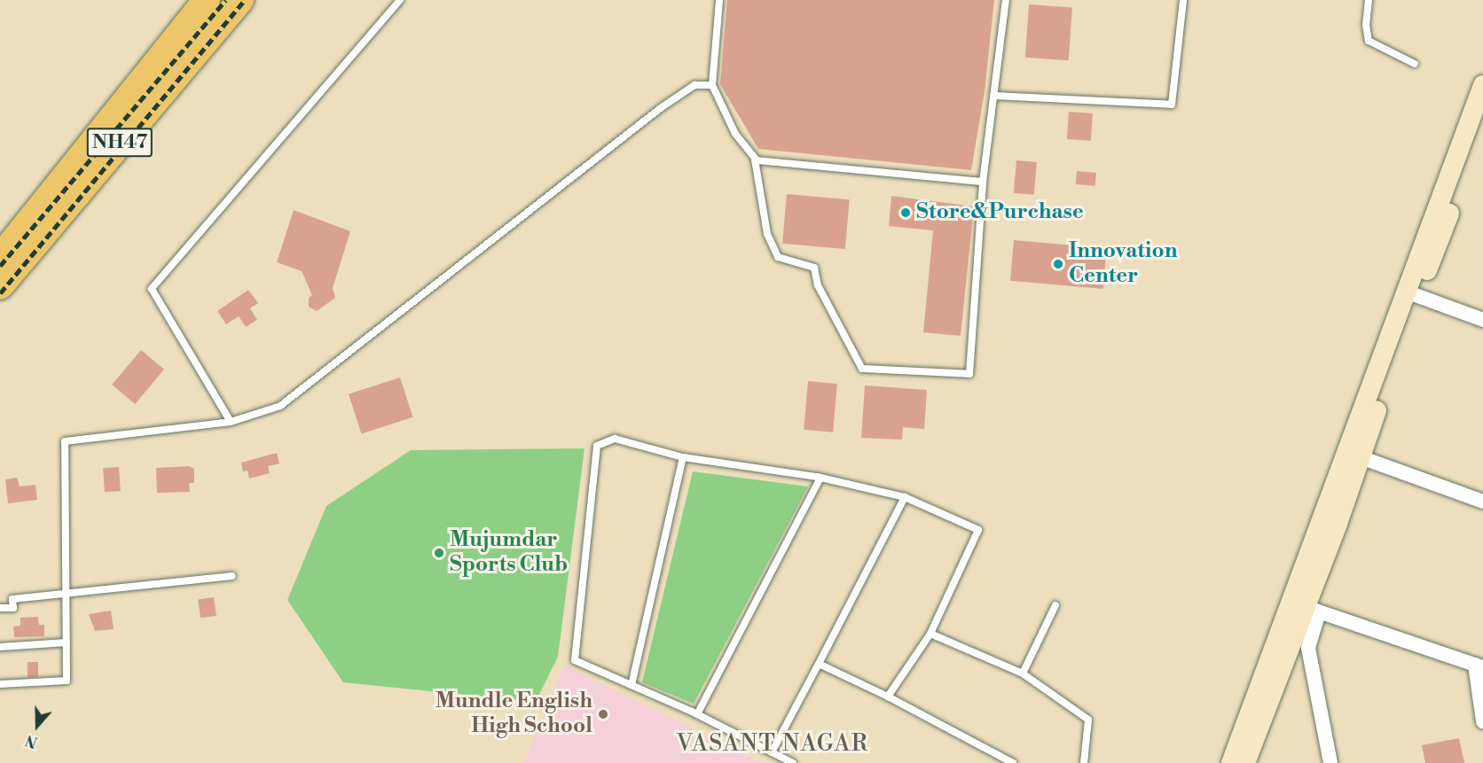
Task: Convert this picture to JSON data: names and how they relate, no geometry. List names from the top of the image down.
{
  "streets": {
    "highway": ["NH47"]
  },
  "districts": ["VASANT NAGAR"],
  "places": [
    "Store&Purchase",
    "Innovation Center",
    "Mujumdar Sports Club",
    "Mundle English High School"
  ],
  "north": "bottom"
}
